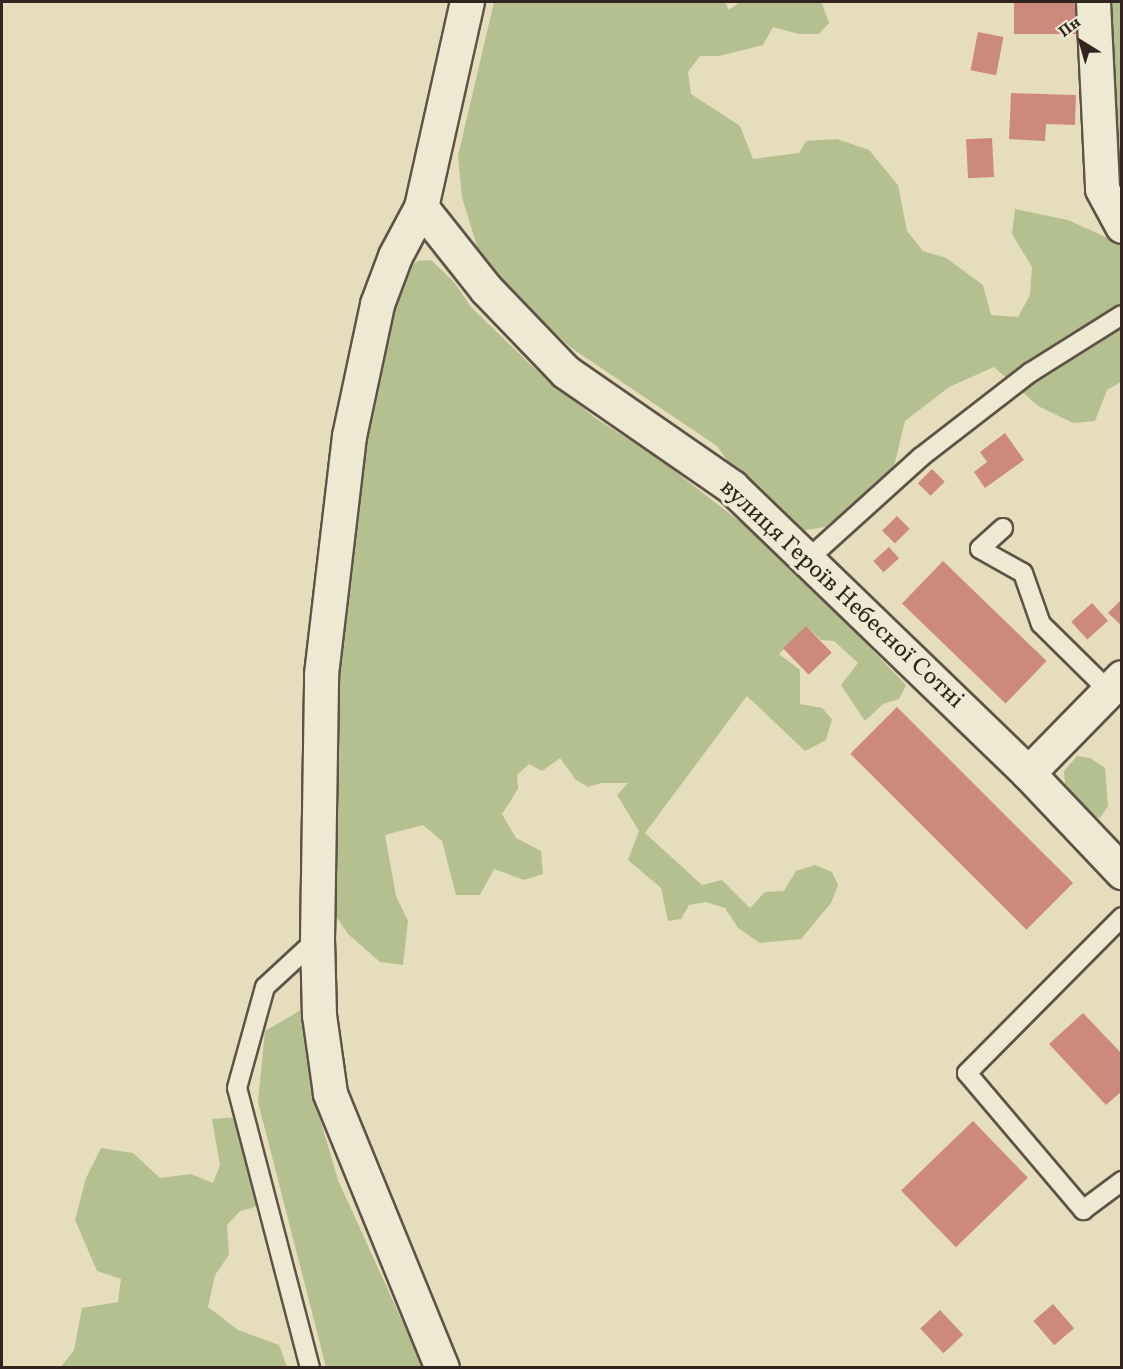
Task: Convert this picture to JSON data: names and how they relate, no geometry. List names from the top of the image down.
{
  "streets": {
    "street": ["вулиця Героїв Небесної Сотні"]
  },
  "north": "top left"
}
